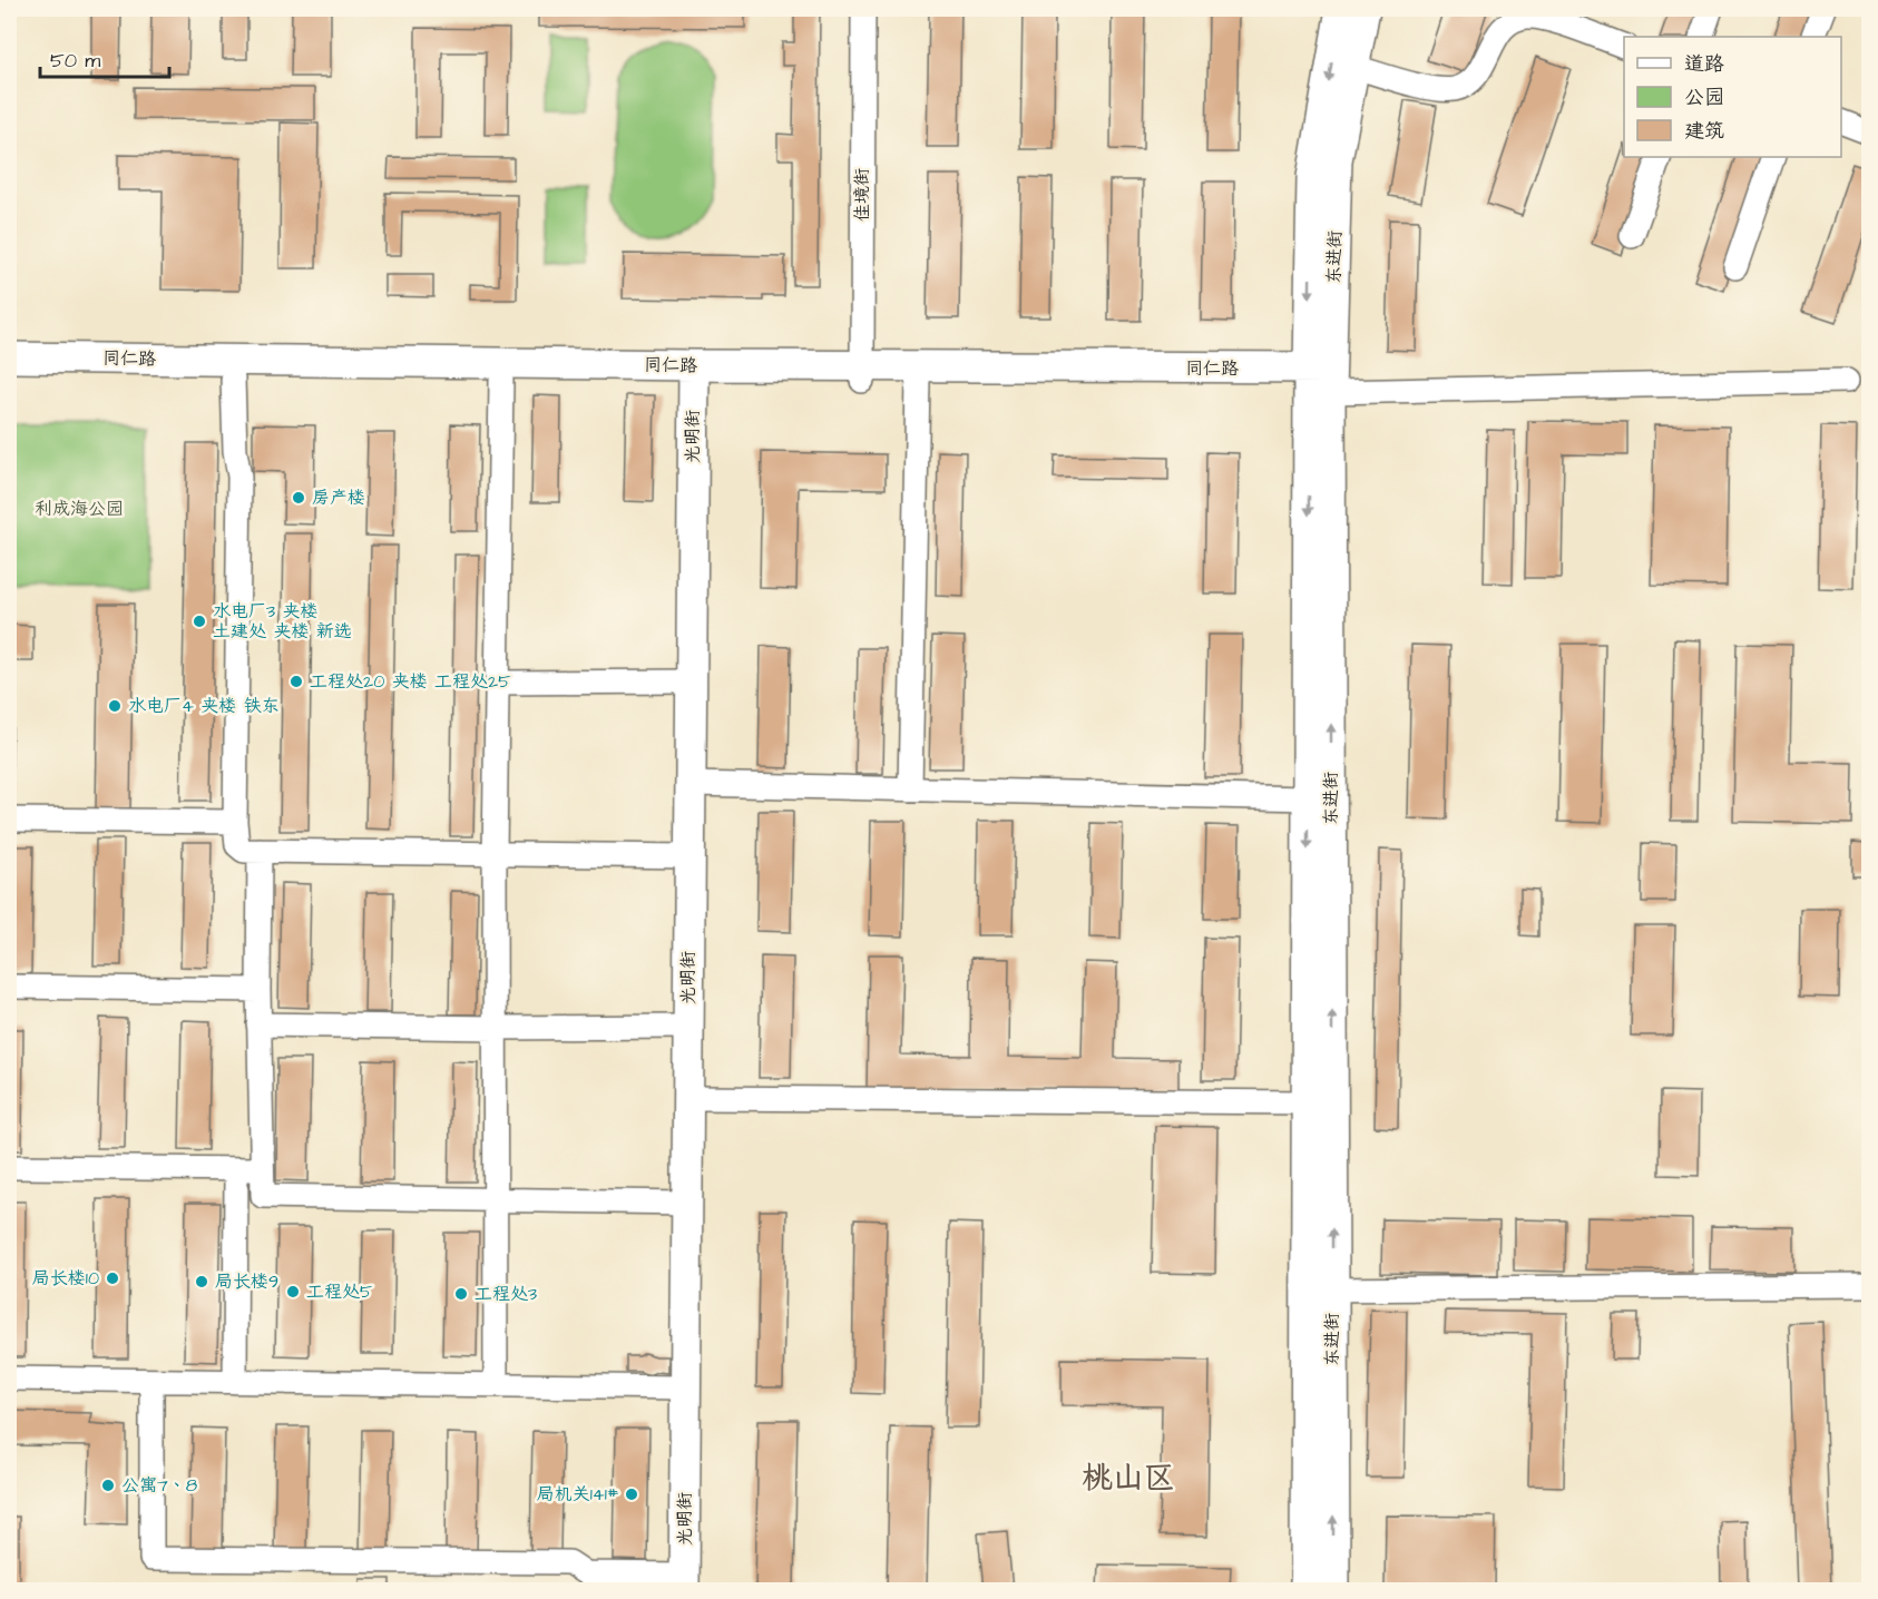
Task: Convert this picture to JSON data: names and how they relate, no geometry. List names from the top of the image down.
{
  "streets": {
    "main road": ["东进街", "同仁路", "光明街"],
    "street": ["佳境街"]
  },
  "crossings": [
    ["佳境街", "同仁路"],
    ["东进街", "同仁路"],
    ["同仁路", "光明街"]
  ],
  "districts": ["桃山区"],
  "parks": ["利成海公园"],
  "places": [
    "房产楼",
    "水电厂3 夹楼 土建处 夹楼 新选",
    "工程处20 夹楼 工程处25",
    "水电厂4 夹楼 铁东",
    "局长楼10",
    "局长楼9",
    "工程处5",
    "工程处3",
    "公寓7、8",
    "局机关141#"
  ],
  "legend": ["道路", "公园", "建筑"],
  "scale_bar": "50 m"
}
